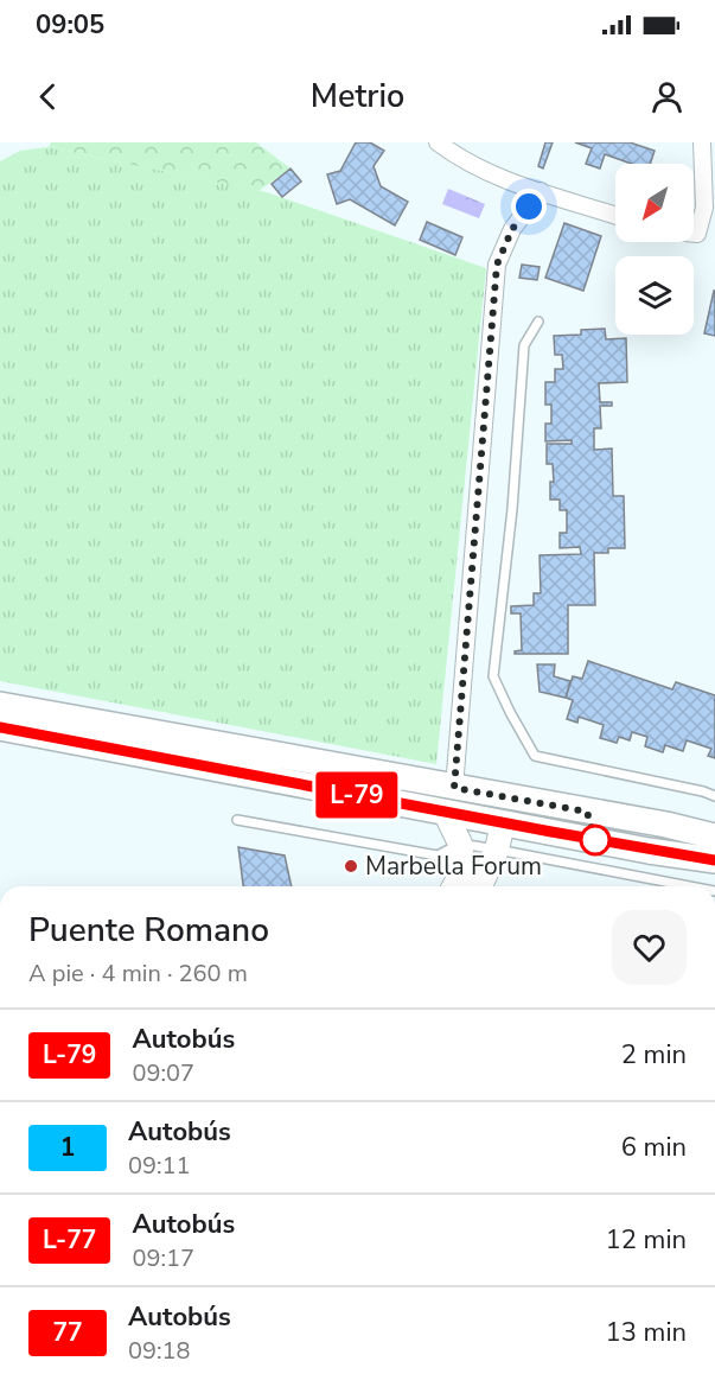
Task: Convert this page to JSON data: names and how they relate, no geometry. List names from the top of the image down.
{
  "places": ["Marbella Forum"],
  "lines": ["bus line L-79"],
  "north": "bottom left",
  "page": {
    "status": "09:05",
    "header": "Metrio",
    "on_map": "L-79",
    "heading": ["Puente Romano", "A pie · 4 min · 260 m"],
    "list": [
      {
        "mark": "L-79",
        "name": "Autobús",
        "note": "09:07",
        "value": "2 min"
      },
      {
        "mark": "1",
        "name": "Autobús",
        "note": "09:11",
        "value": "6 min"
      },
      {
        "mark": "L-77",
        "name": "Autobús",
        "note": "09:17",
        "value": "12 min"
      },
      {
        "mark": "77",
        "name": "Autobús",
        "note": "09:18",
        "value": "13 min"
      }
    ]
  }
}
